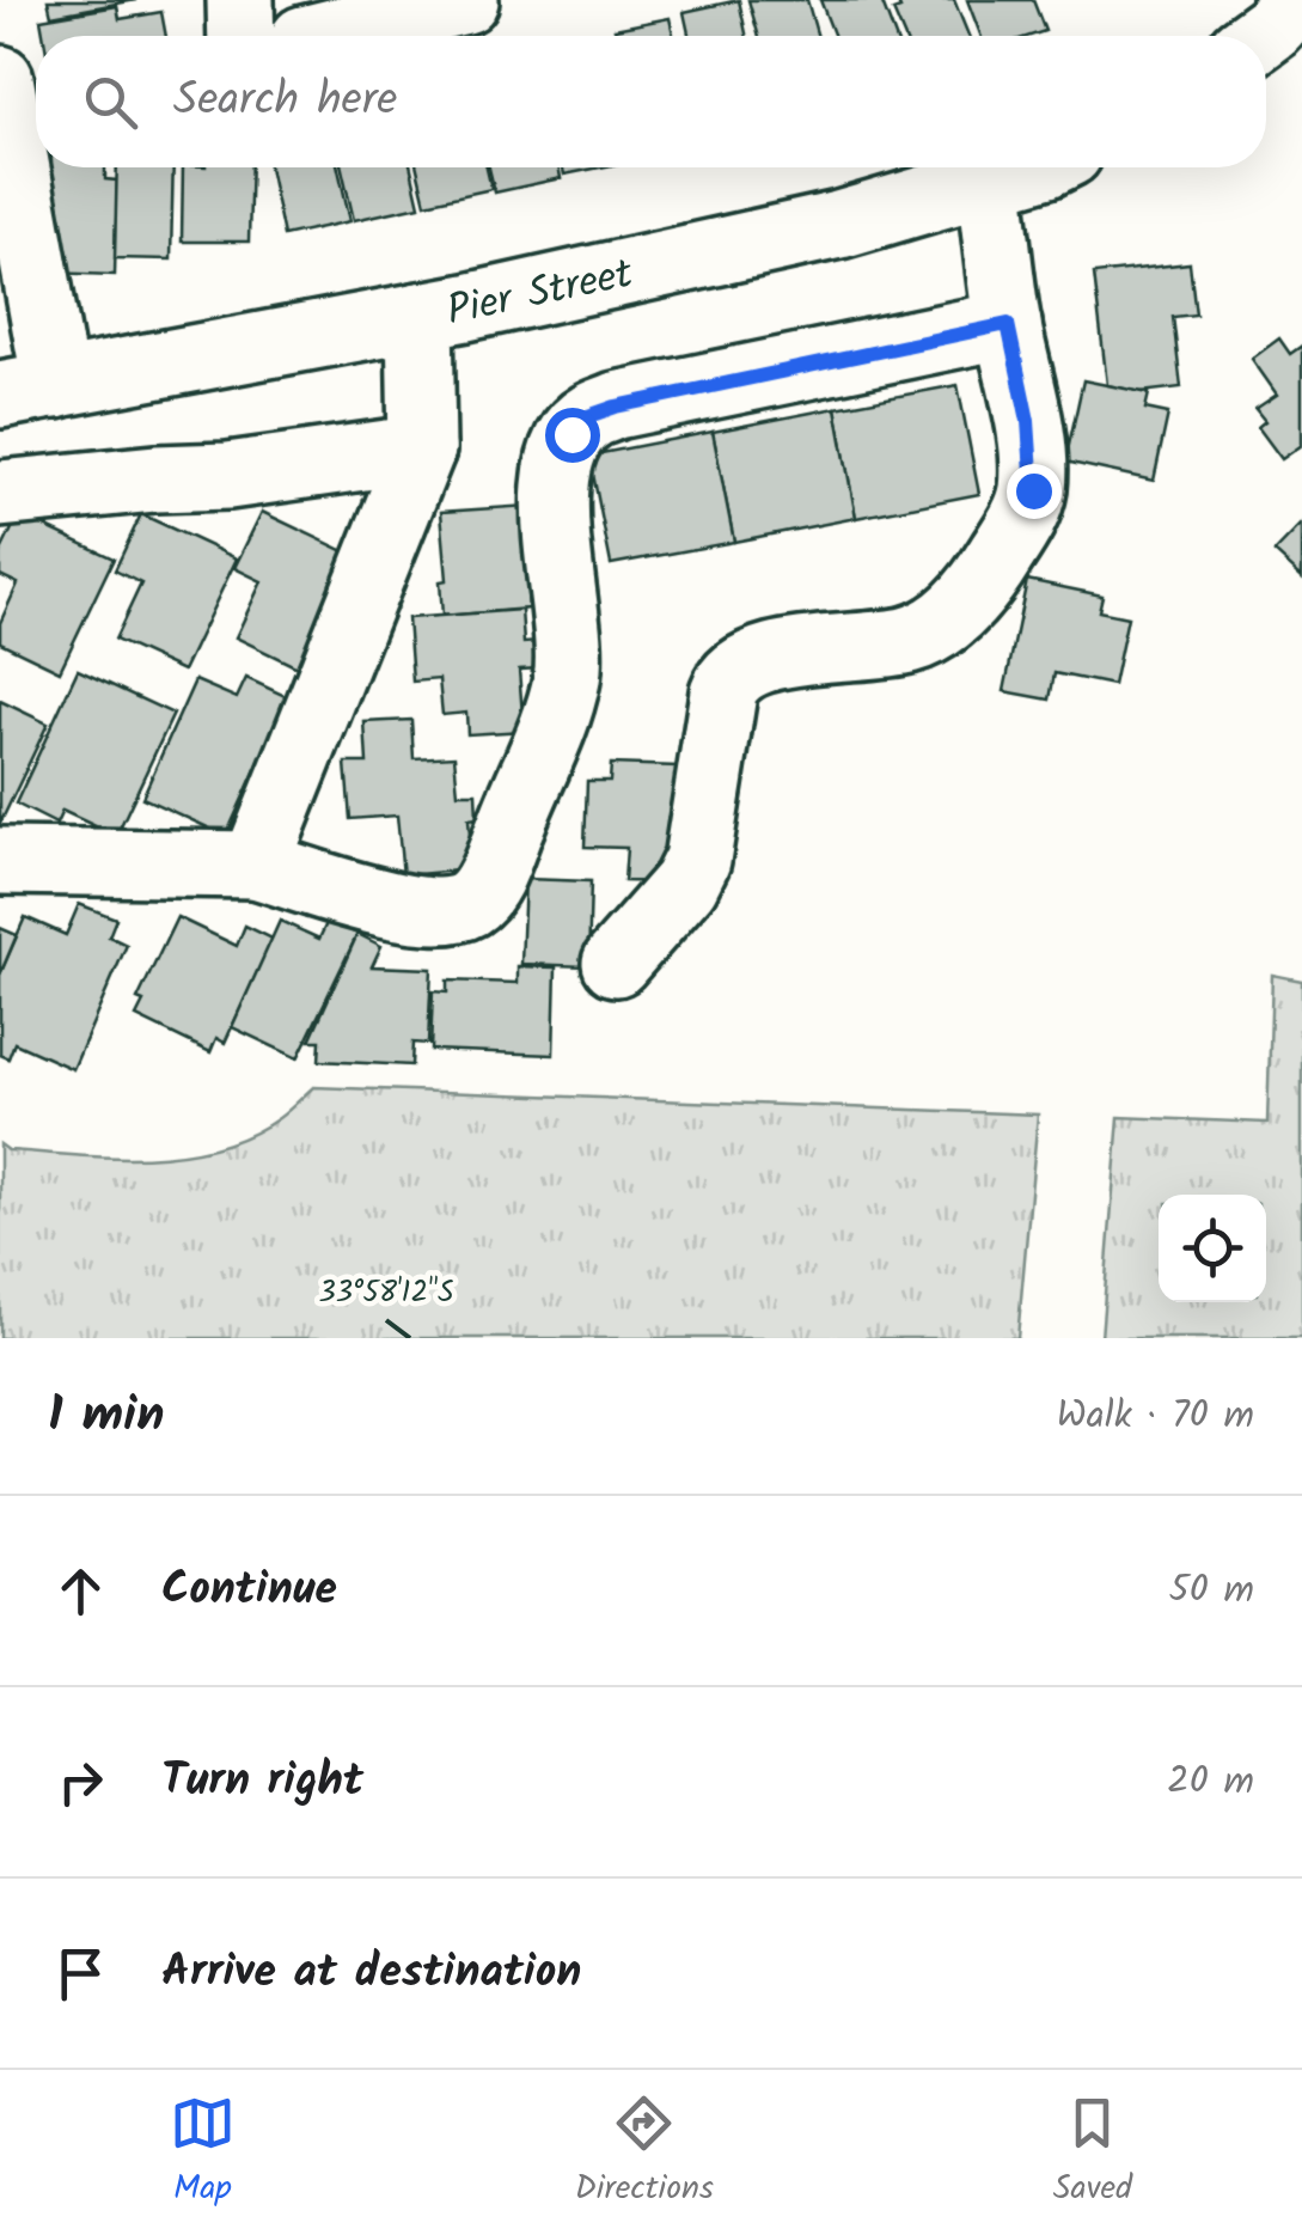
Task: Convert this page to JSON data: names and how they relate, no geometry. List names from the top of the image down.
{
  "streets": {
    "street": ["Pier Street"]
  },
  "page": {
    "search": "Search here",
    "heading": ["1 min", "Walk · 70 m"],
    "list": [
      ["Continue", "50 m"],
      ["Turn right", "20 m"],
      "Arrive at destination"
    ],
    "nav": ["Map", "Directions", "Saved"]
  },
  "coordinates": ["33°58'12\"S"]
}
